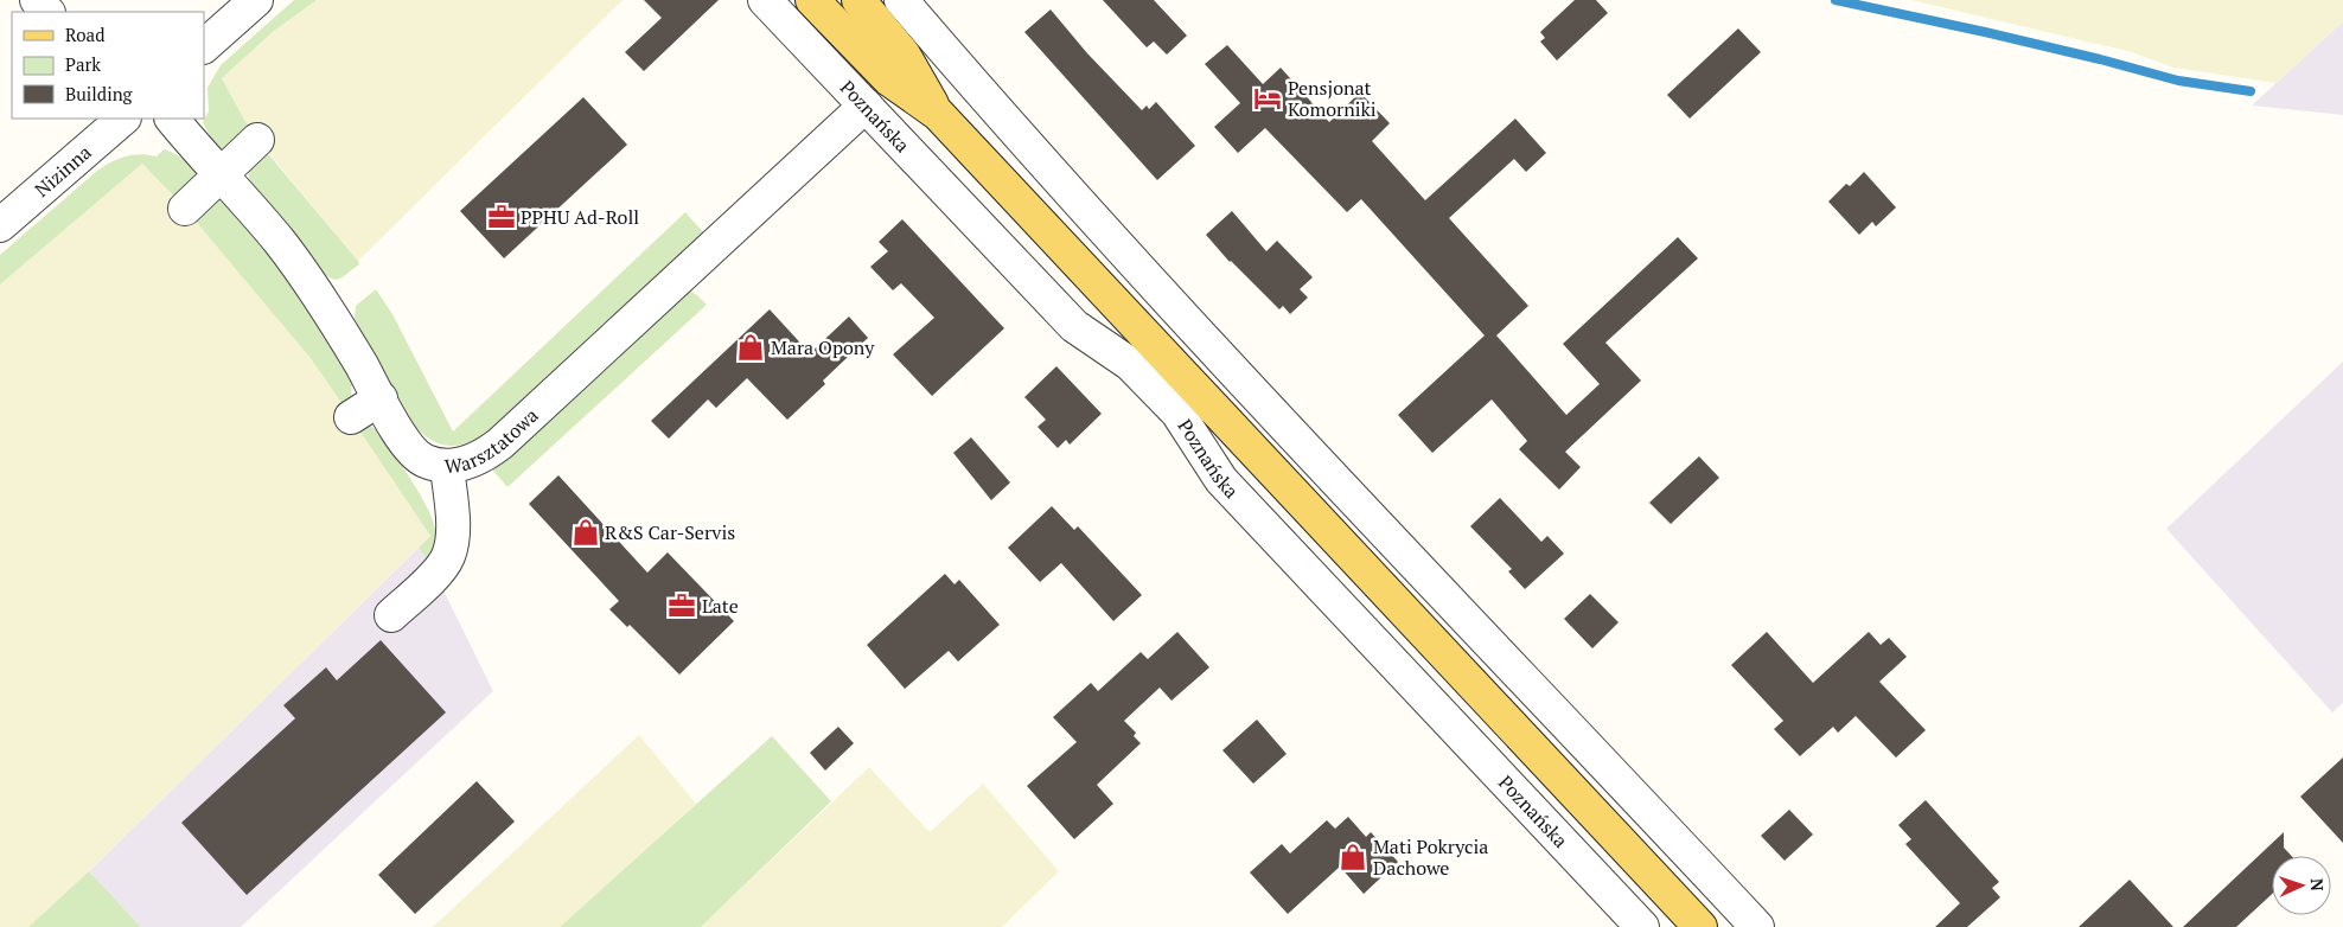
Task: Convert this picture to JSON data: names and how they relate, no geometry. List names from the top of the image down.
{
  "streets": {
    "main road": ["Poznańska"],
    "street": ["Nizinna", "Warsztatowa"]
  },
  "crossings": [
    ["Poznańska", "Warsztatowa"]
  ],
  "places": {
    "hotel": ["Pensjonat Komorniki"],
    "office": ["PPHU Ad-Roll", "Late"],
    "shop": ["Mara Opony", "R&S Car-Servis", "Mati Pokrycia Dachowe"]
  },
  "legend": ["Road", "Park", "Building"],
  "north": "right"
}
